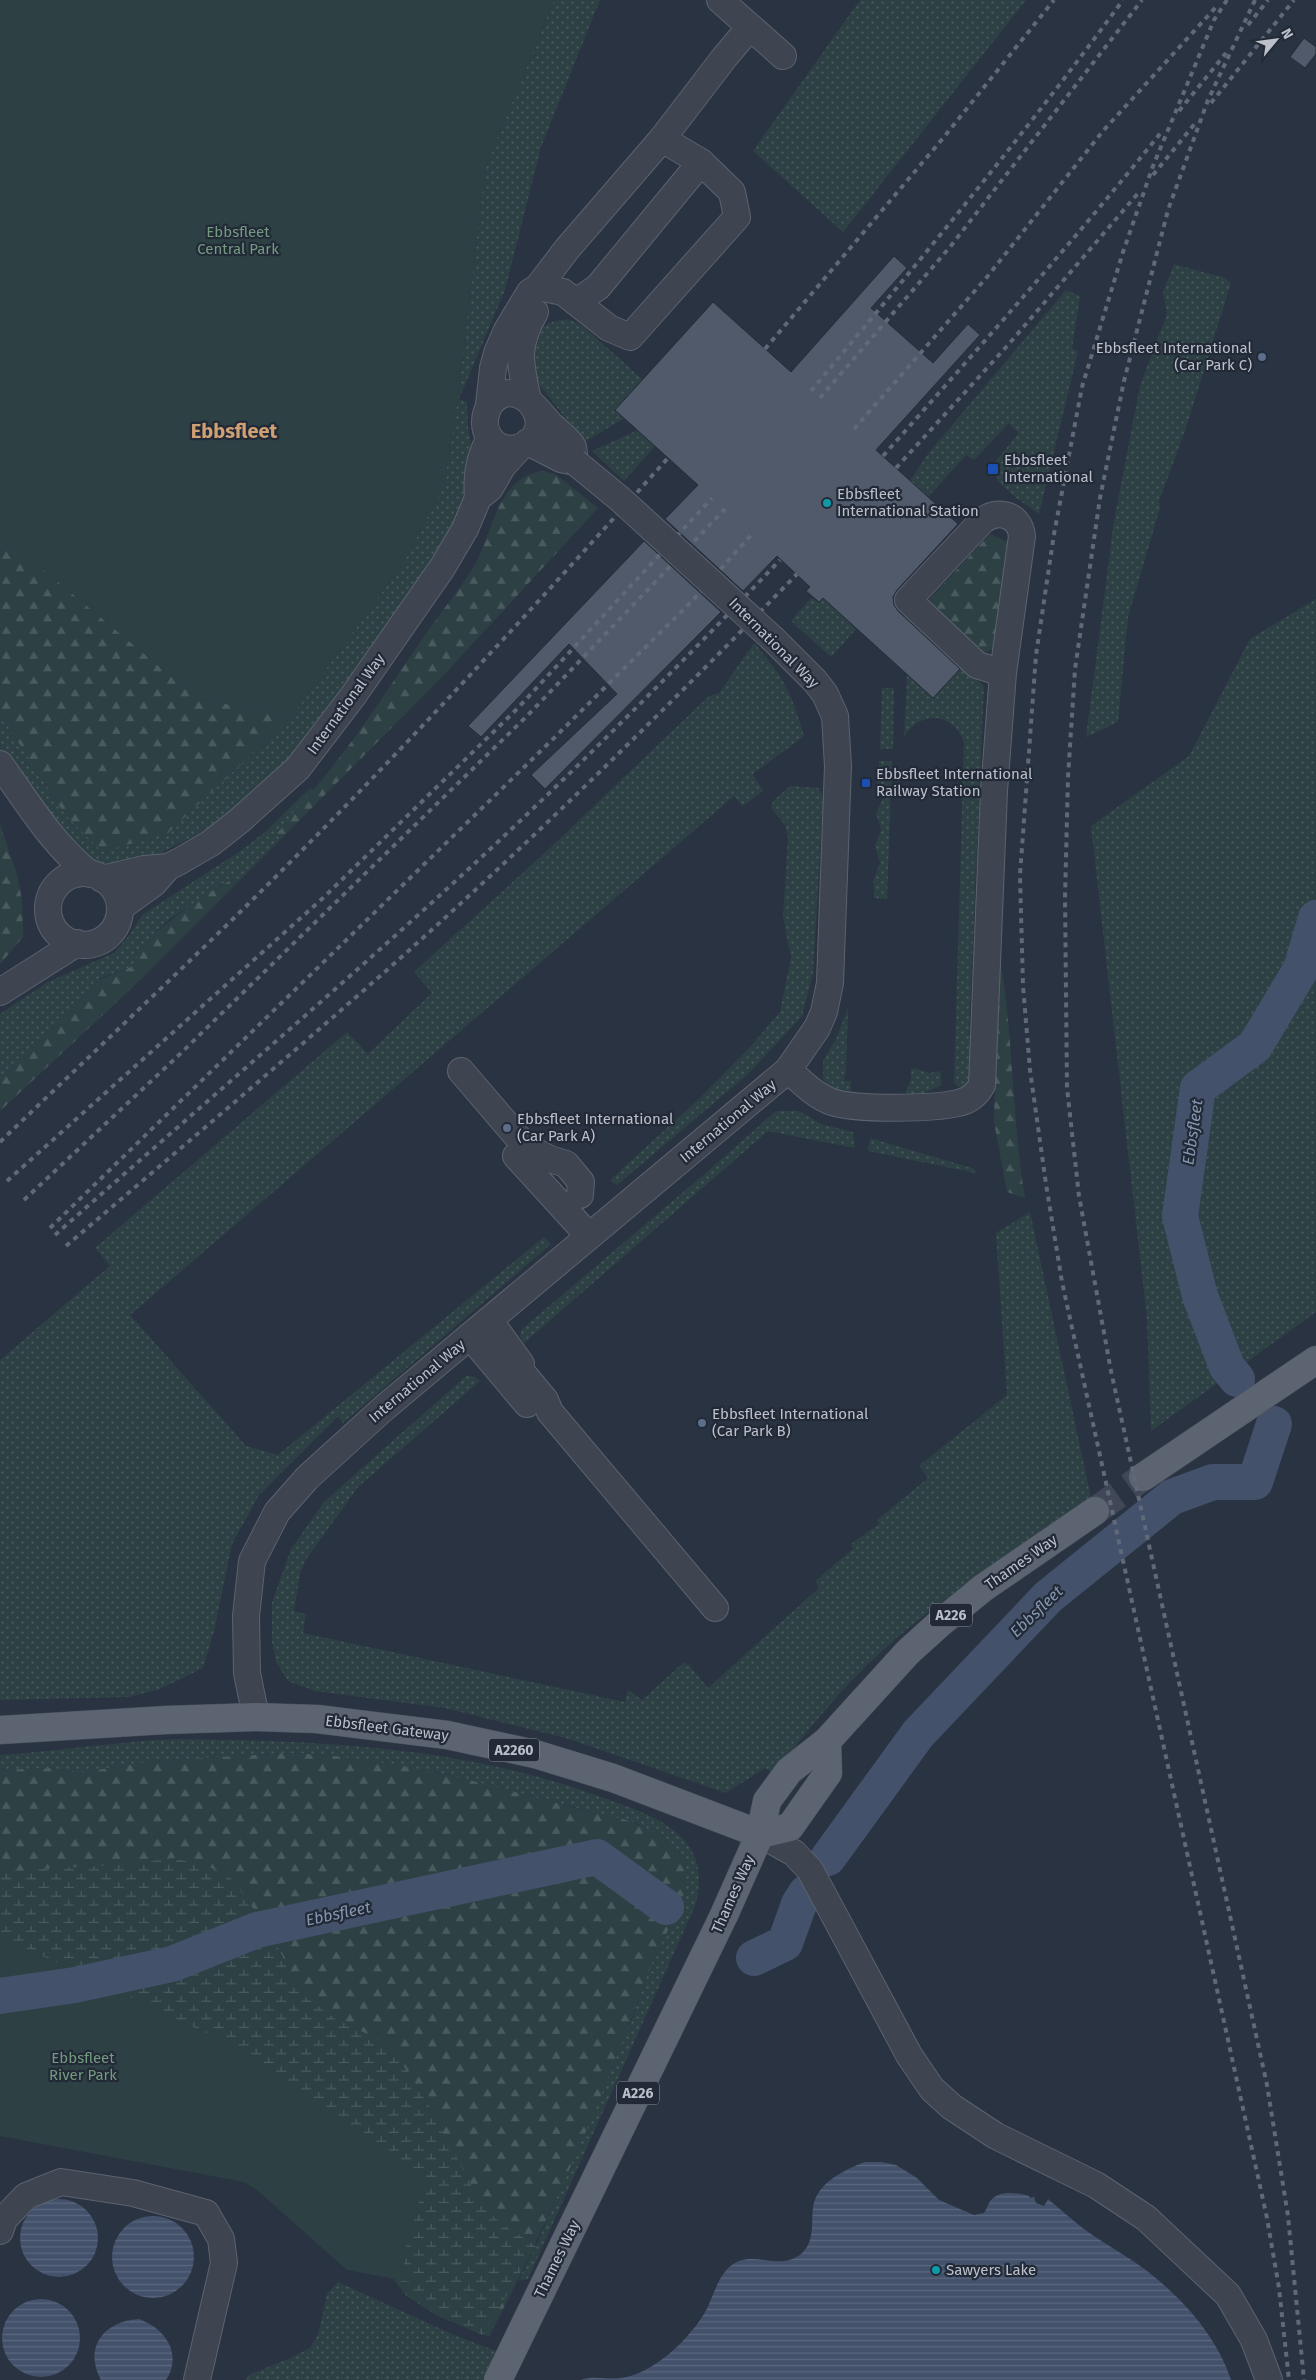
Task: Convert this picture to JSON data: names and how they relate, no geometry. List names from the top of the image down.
{
  "streets": {
    "main road": [
      "Thames Way",
      "A226",
      "Ebbsfleet Gateway",
      "A2260"
    ],
    "street": ["International Way"]
  },
  "crossings": [
    ["International Way", "Ebbsfleet Gateway"],
    ["Thames Way", "Ebbsfleet Gateway"]
  ],
  "districts": ["Ebbsfleet"],
  "water": ["Ebbsfleet"],
  "parks": ["Ebbsfleet Central Park", "Ebbsfleet River Park"],
  "places": {
    "other": [
      "Ebbsfleet International (Car Park C)",
      "Ebbsfleet International Station",
      "Ebbsfleet International (Car Park A)",
      "Ebbsfleet International (Car Park B)",
      "Sawyers Lake"
    ],
    "transit": ["Ebbsfleet International", "Ebbsfleet International Railway Station"]
  },
  "north": "top right"
}
